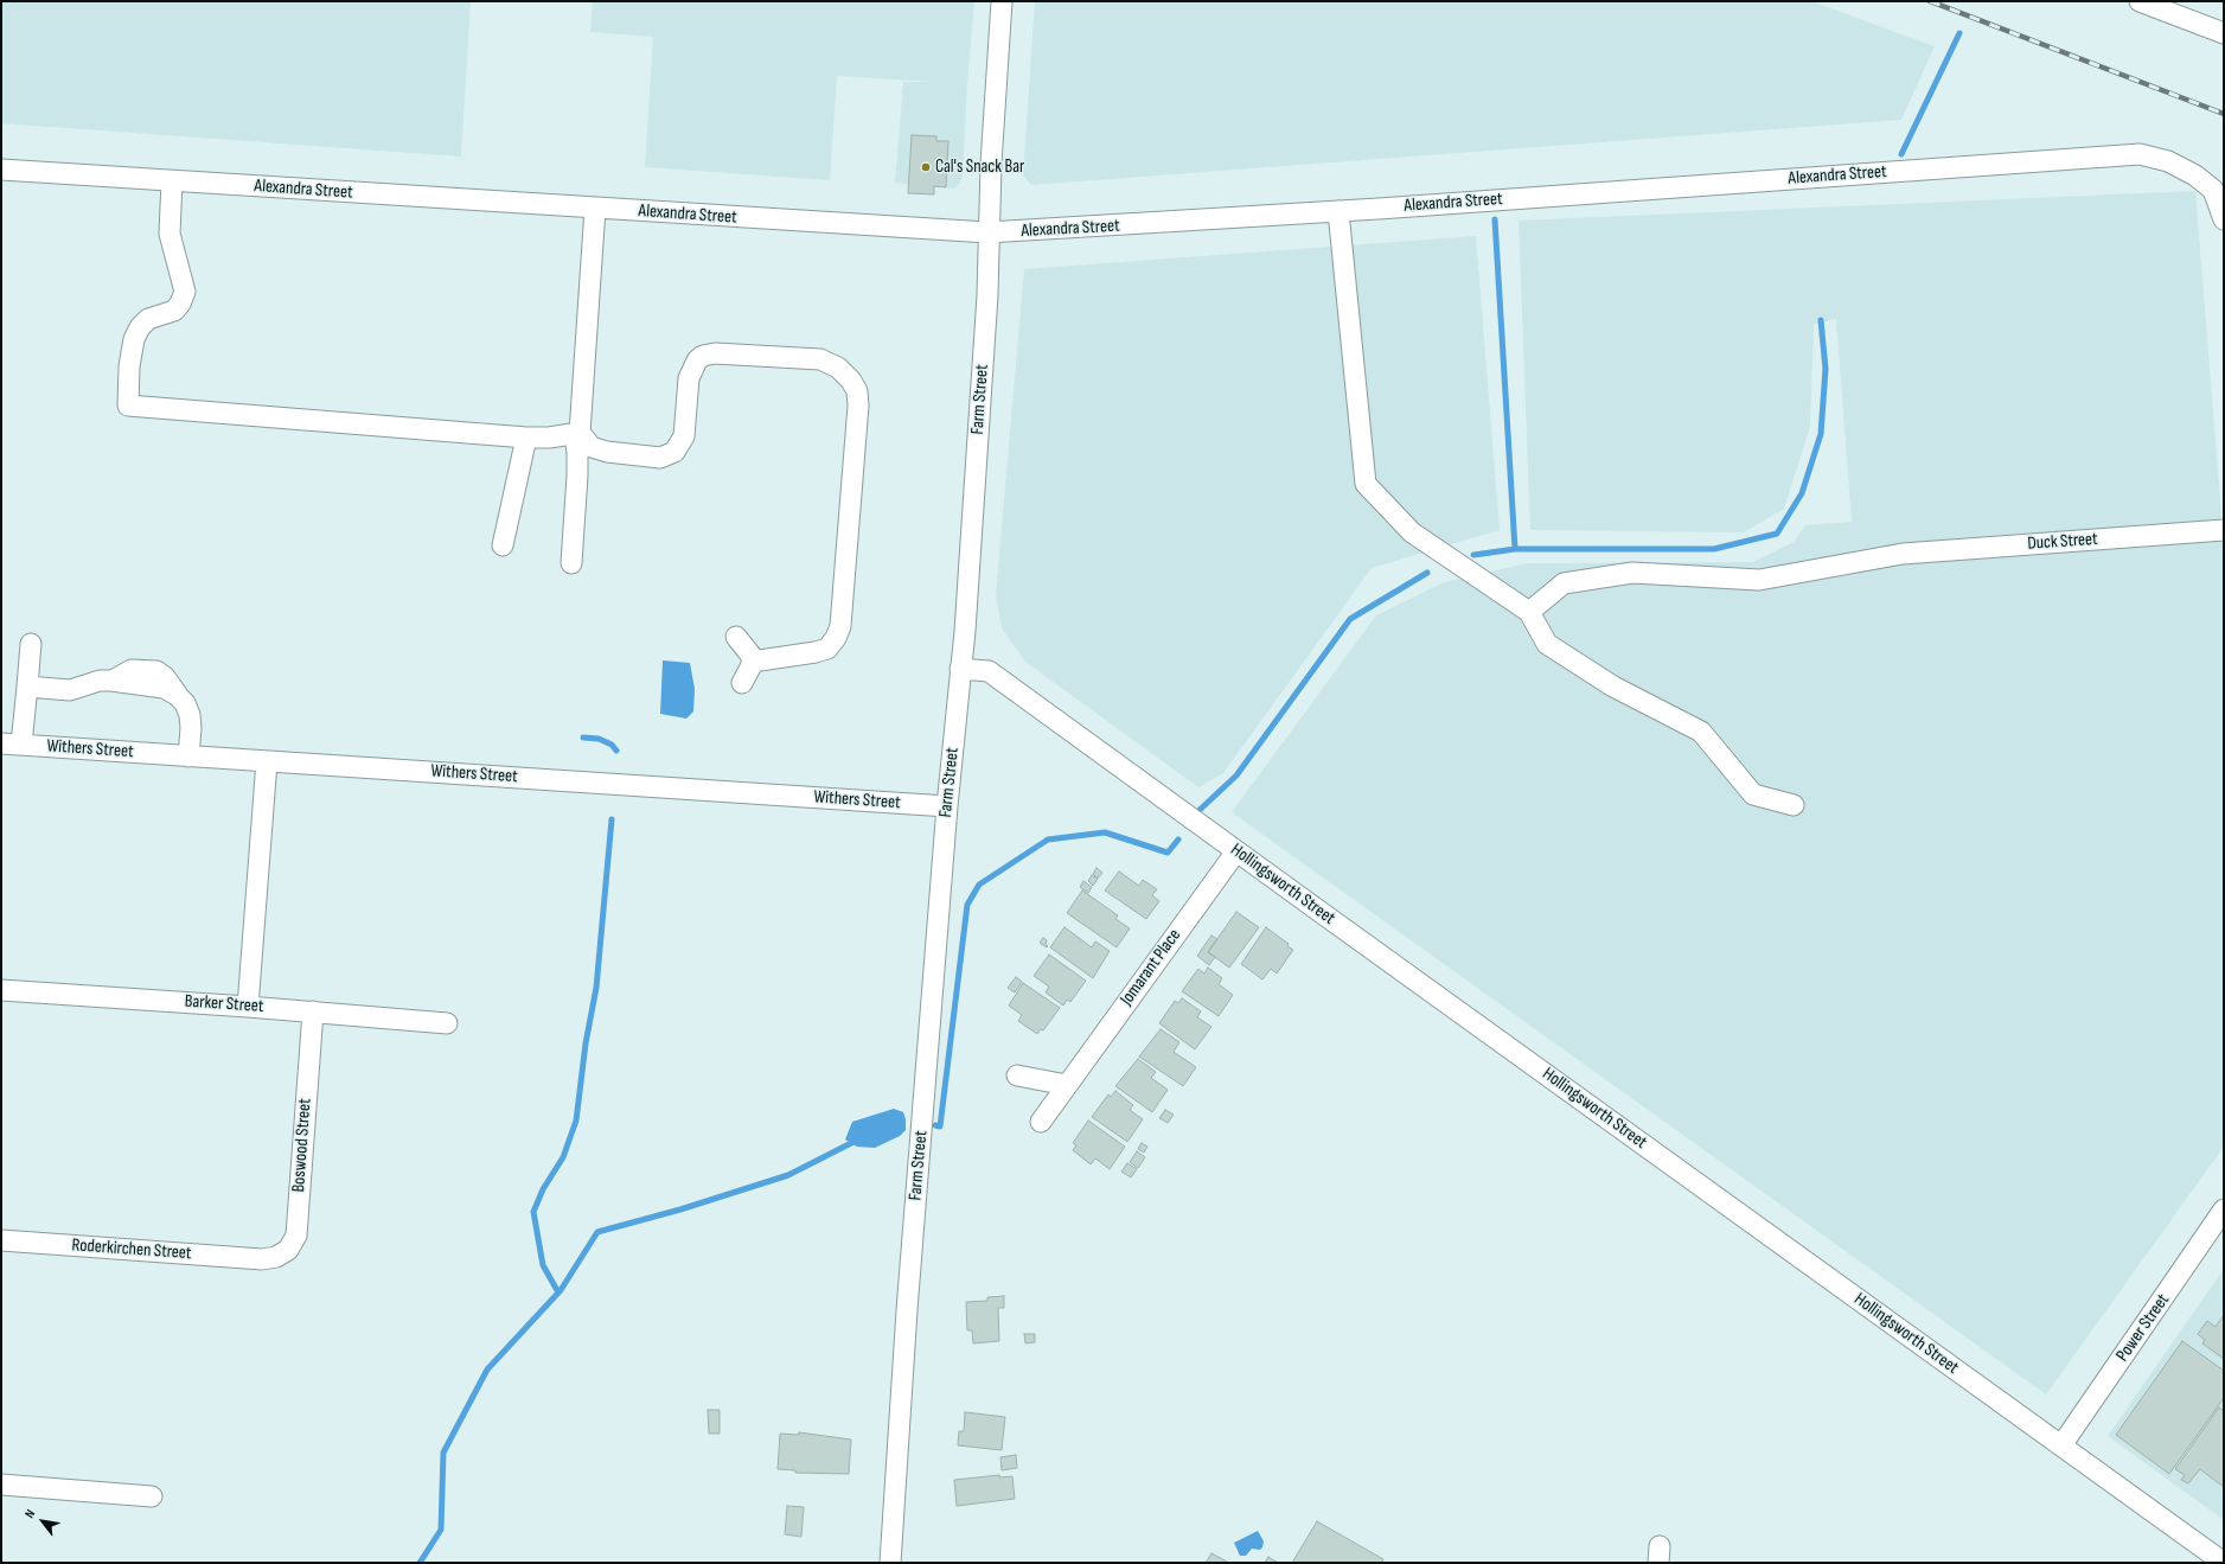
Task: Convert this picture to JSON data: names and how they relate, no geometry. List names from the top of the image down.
{
  "streets": {
    "street": [
      "Alexandra Street",
      "Farm Street",
      "Duck Street",
      "Withers Street",
      "Hollingsworth Street",
      "Jomarant Place",
      "Barker Street",
      "Boswood Street",
      "Roderkirchen Street",
      "Power Street"
    ]
  },
  "crossings": [
    ["Alexandra Street", "Farm Street"],
    ["Farm Street", "Withers Street"],
    ["Farm Street", "Hollingsworth Street"],
    ["Hollingsworth Street", "Jomarant Place"],
    ["Hollingsworth Street", "Power Street"],
    ["Barker Street", "Boswood Street"],
    ["Boswood Street", "Roderkirchen Street"]
  ],
  "places": ["Cal's Snack Bar"],
  "north": "top left"
}
